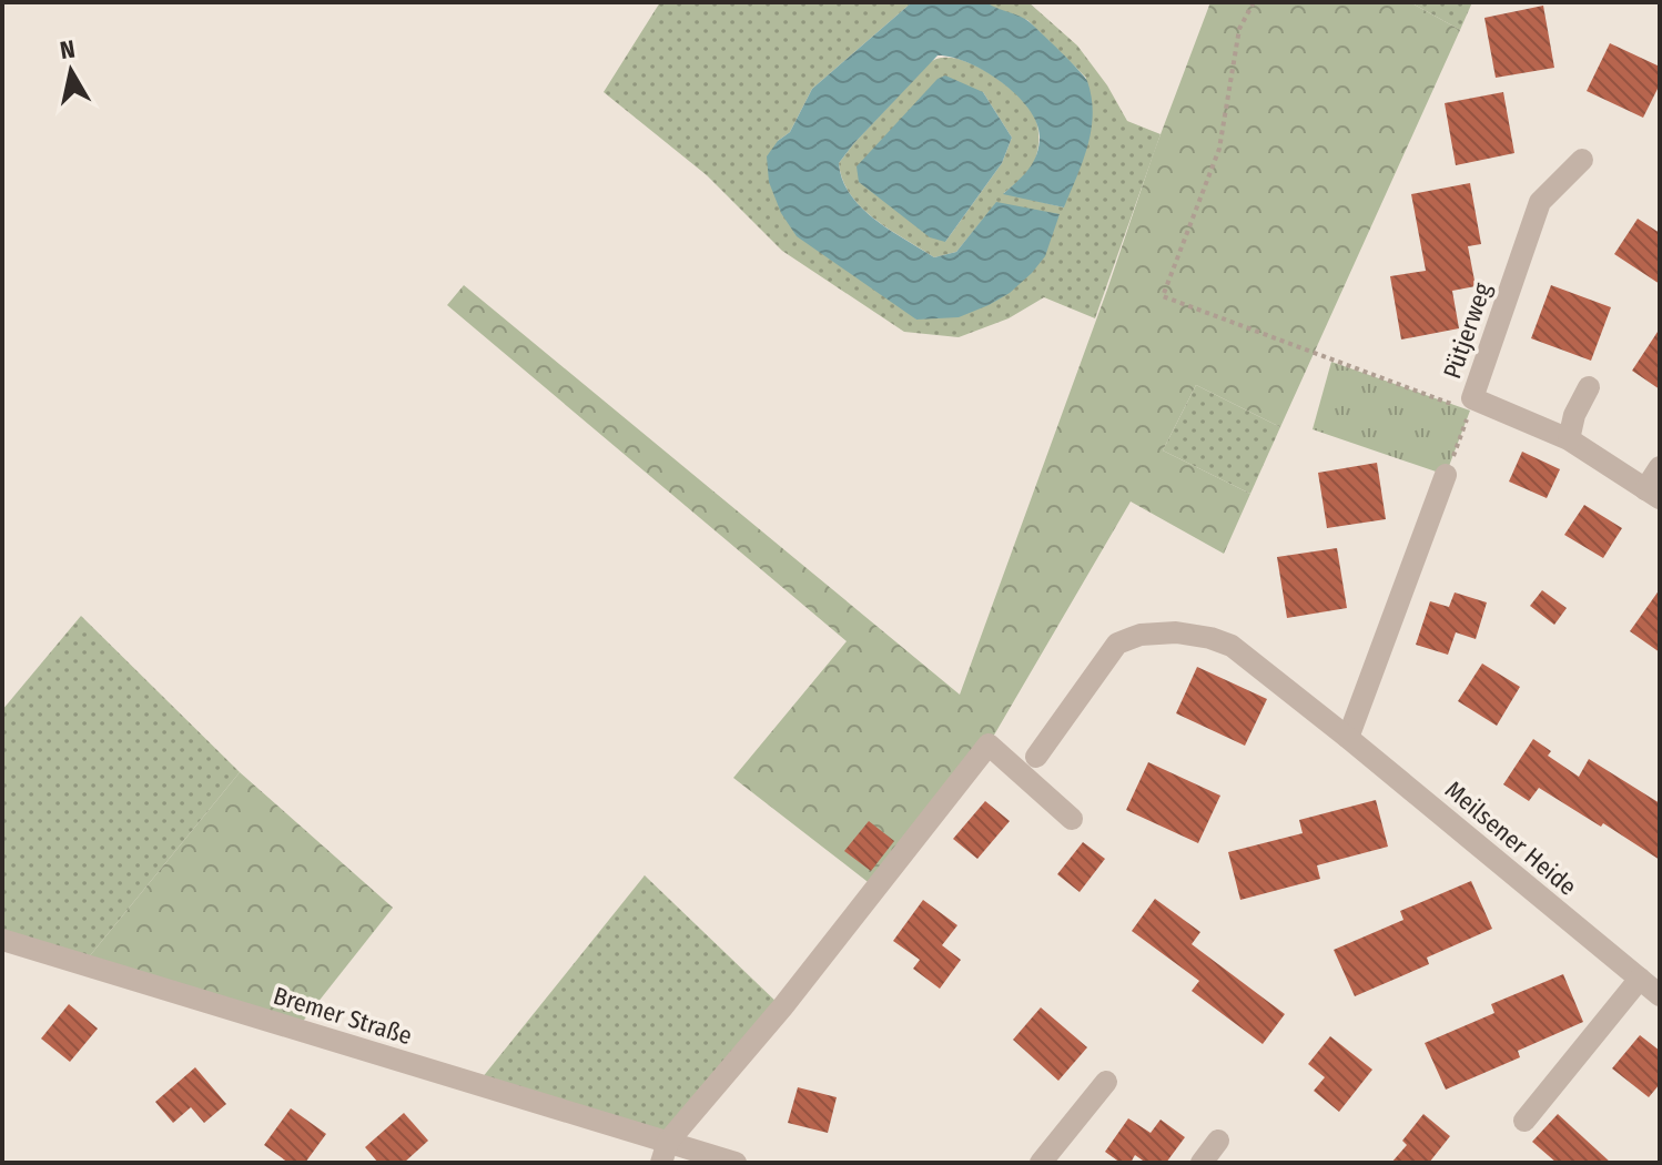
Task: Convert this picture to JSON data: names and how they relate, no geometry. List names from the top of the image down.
{
  "streets": {
    "street": ["Pütjerweg", "Meilsener Heide", "Bremer Straße"]
  },
  "north": "top"
}
